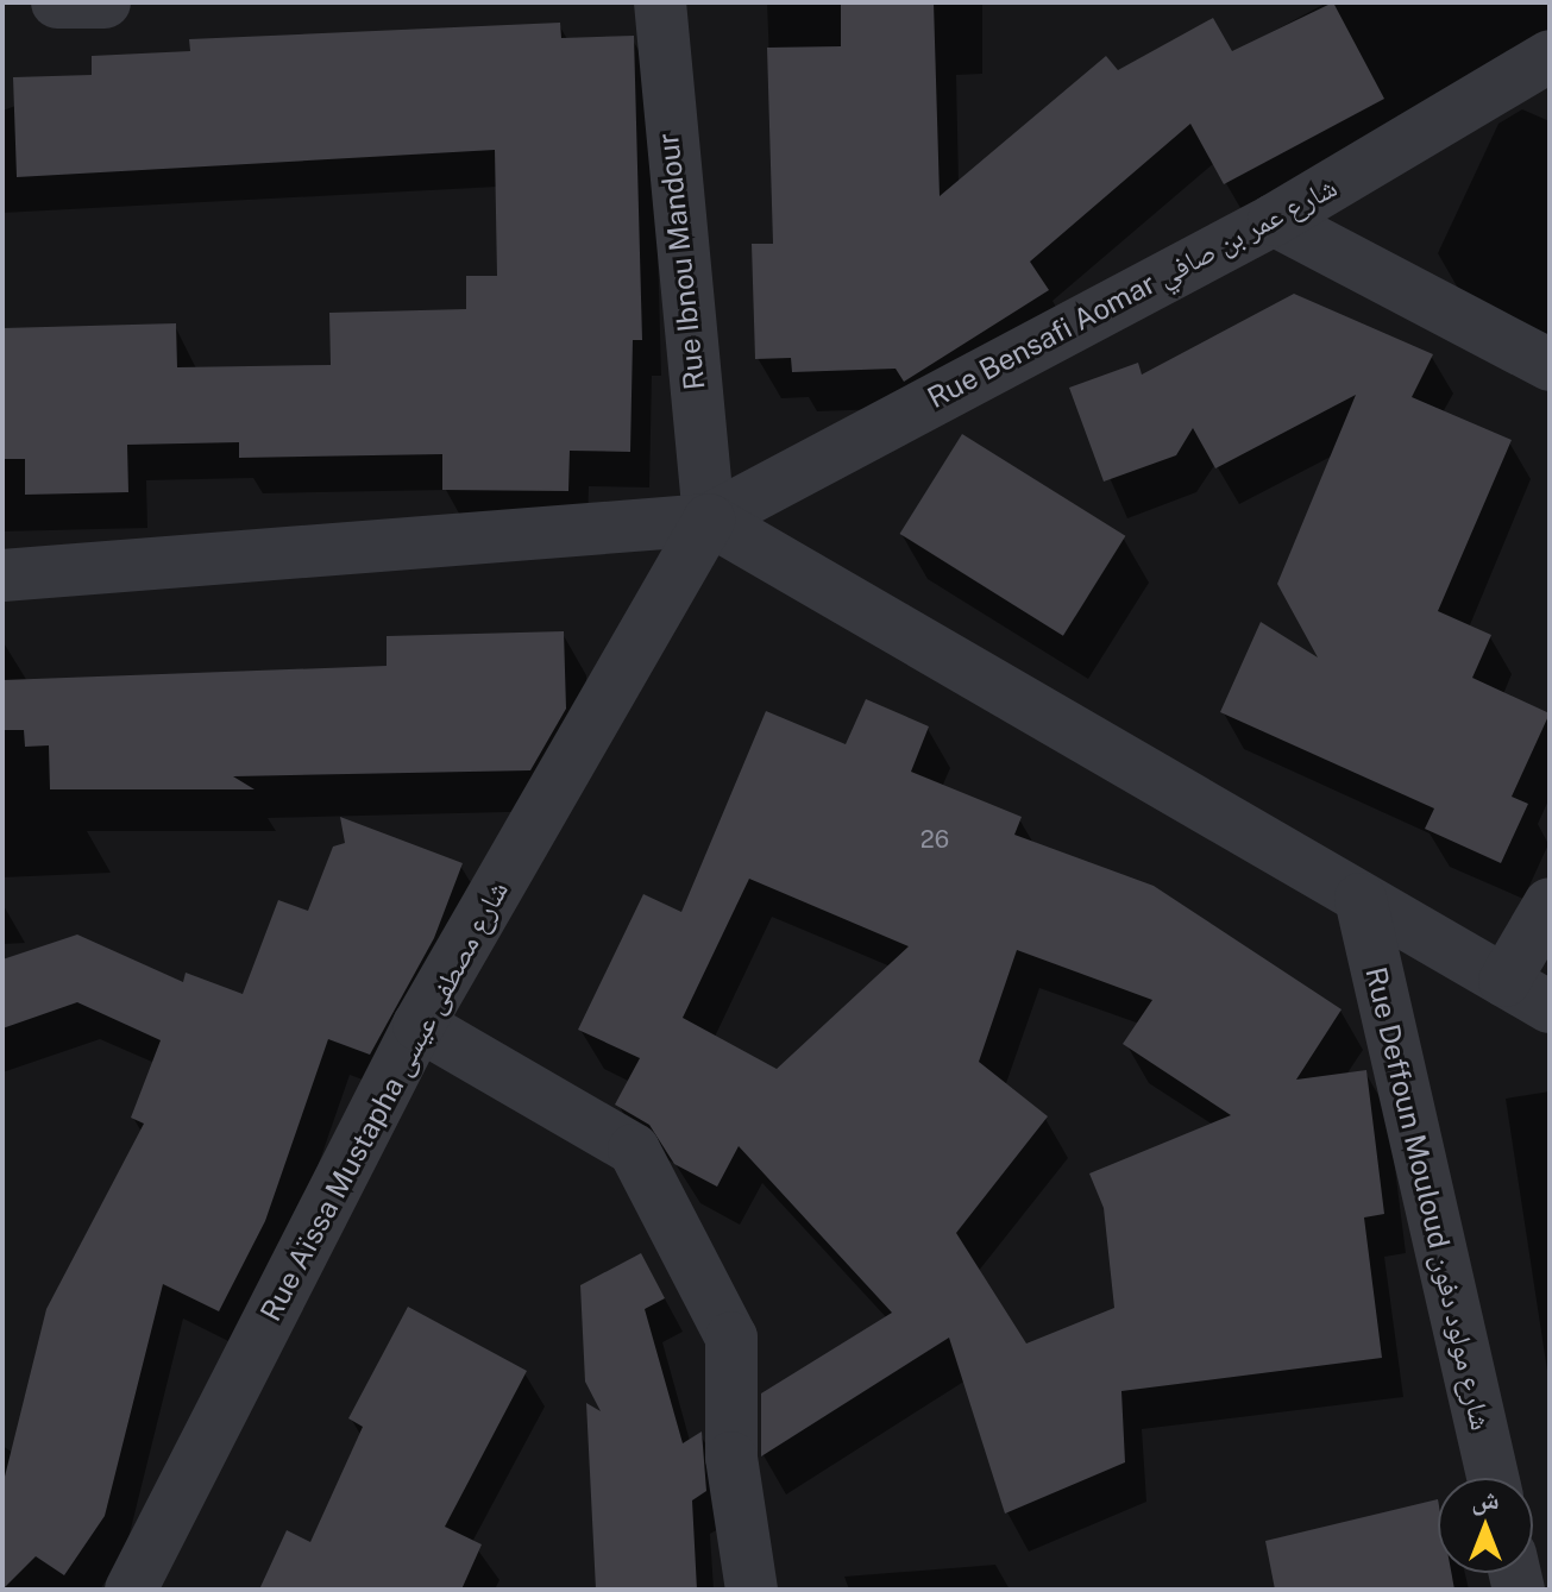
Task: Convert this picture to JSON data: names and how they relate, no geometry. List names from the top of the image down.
{
  "streets": {
    "street": [
      "Rue Ibnou Mandour",
      "Rue Bensafi Aomar شارع عمر بن صافي",
      "Rue Aïssa Mustapha شارع مصطفى عيسى",
      "Rue Deffoun Mouloud شارع مولود دفون"
    ]
  },
  "crossings": [
    ["Rue Ibnou Mandour", "Rue Bensafi Aomar شارع عمر بن صافي"],
    ["Rue Ibnou Mandour", "Rue Aïssa Mustapha شارع مصطفى عيسى"],
    ["Rue Bensafi Aomar شارع عمر بن صافي", "Rue Aïssa Mustapha شارع مصطفى عيسى"]
  ],
  "house_numbers": ["26"],
  "north": "top"
}
